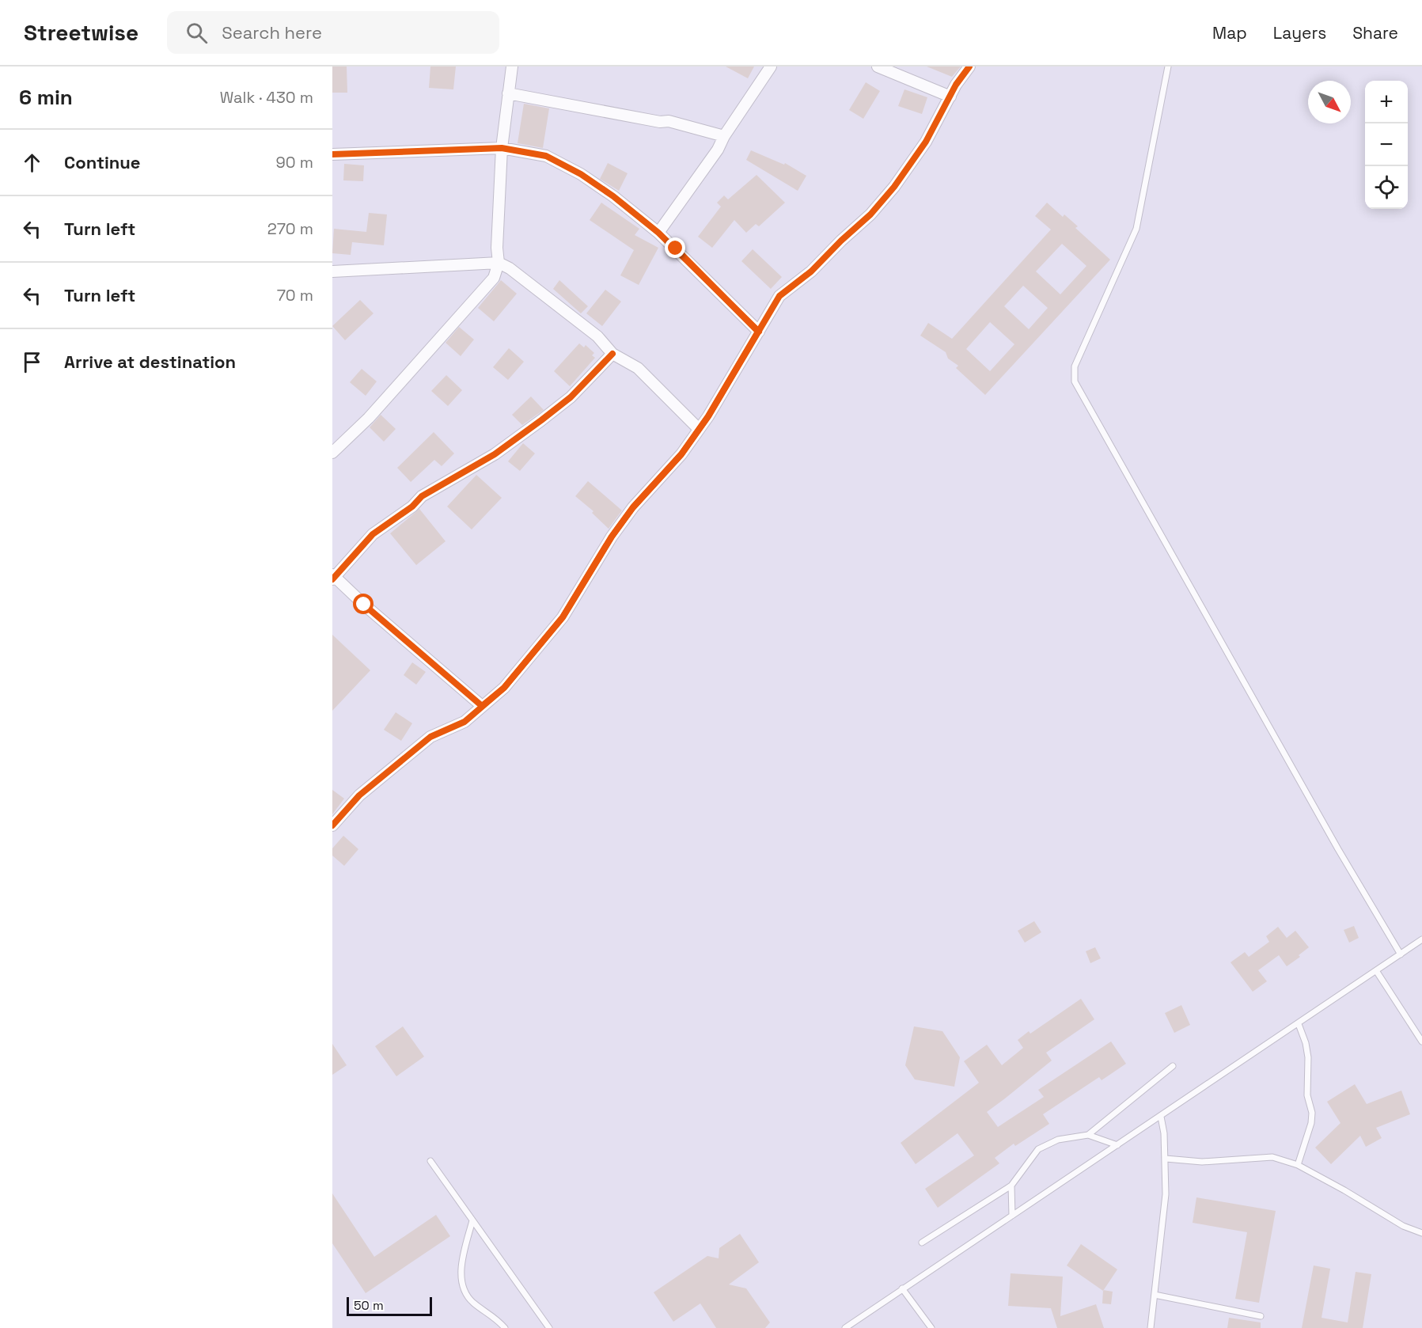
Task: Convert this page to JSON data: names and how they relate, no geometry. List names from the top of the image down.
{
  "scale_bar": "50 m",
  "north": "bottom right",
  "page": {
    "header": "Streetwise",
    "search": "Search here",
    "nav": ["Map", "Layers", "Share"],
    "heading": ["6 min", "Walk · 430 m"],
    "map_buttons": ["+", "−"],
    "list": [
      ["Continue", "90 m"],
      ["Turn left", "270 m"],
      ["Turn left", "70 m"],
      "Arrive at destination"
    ],
    "scale": "50 m"
  }
}
